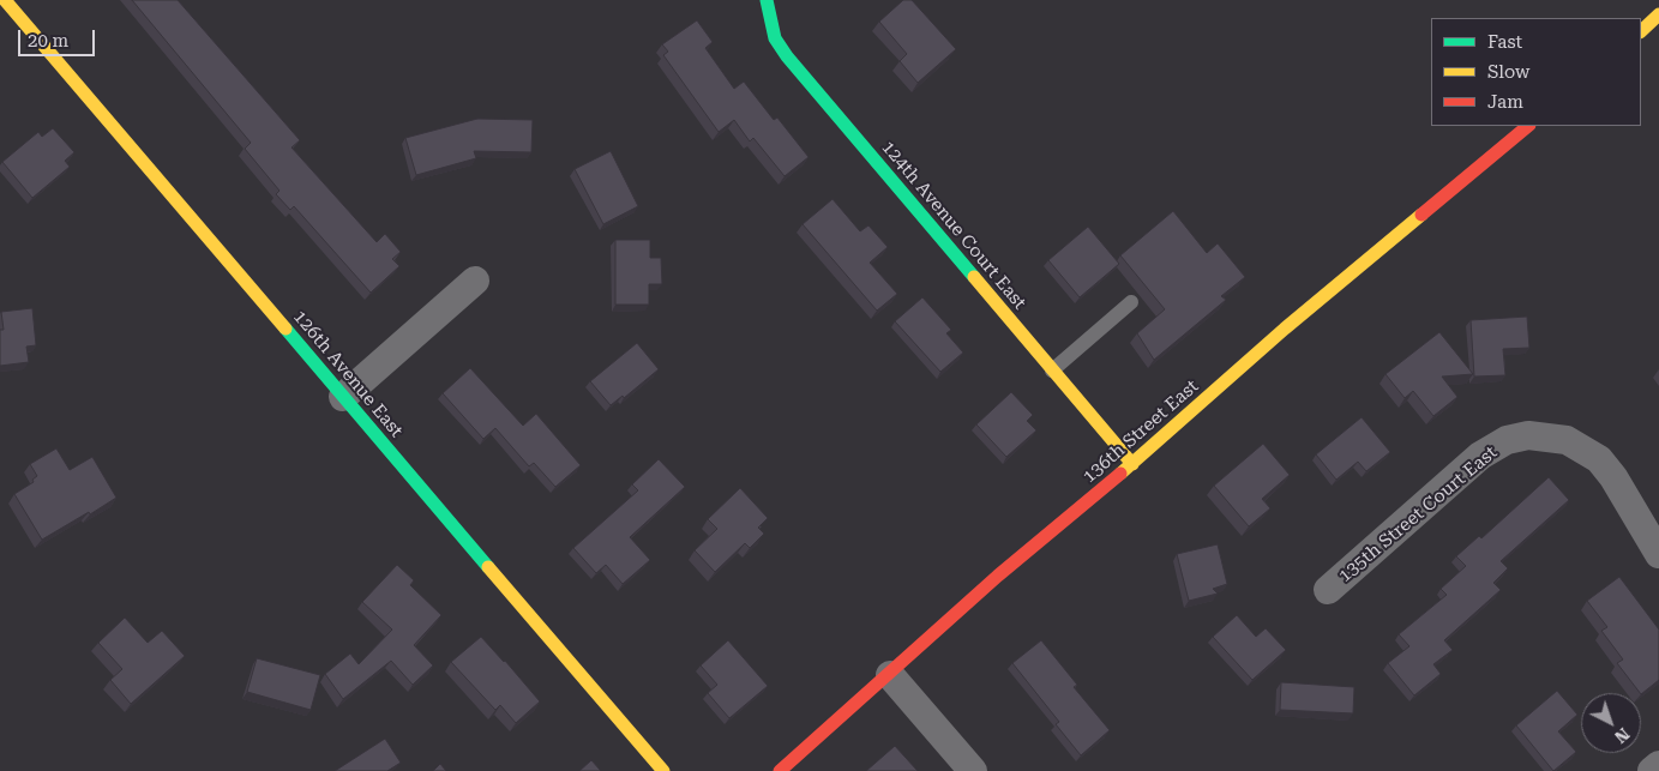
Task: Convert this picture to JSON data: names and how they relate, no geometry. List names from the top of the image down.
{
  "streets": {
    "street": [
      "124th Avenue Court East",
      "126th Avenue East",
      "136th Street East",
      "135th Street Court East"
    ]
  },
  "crossings": [
    ["124th Avenue Court East", "136th Street East"]
  ],
  "legend": ["Fast", "Slow", "Jam"],
  "scale_bar": "20 m",
  "north": "bottom right"
}
